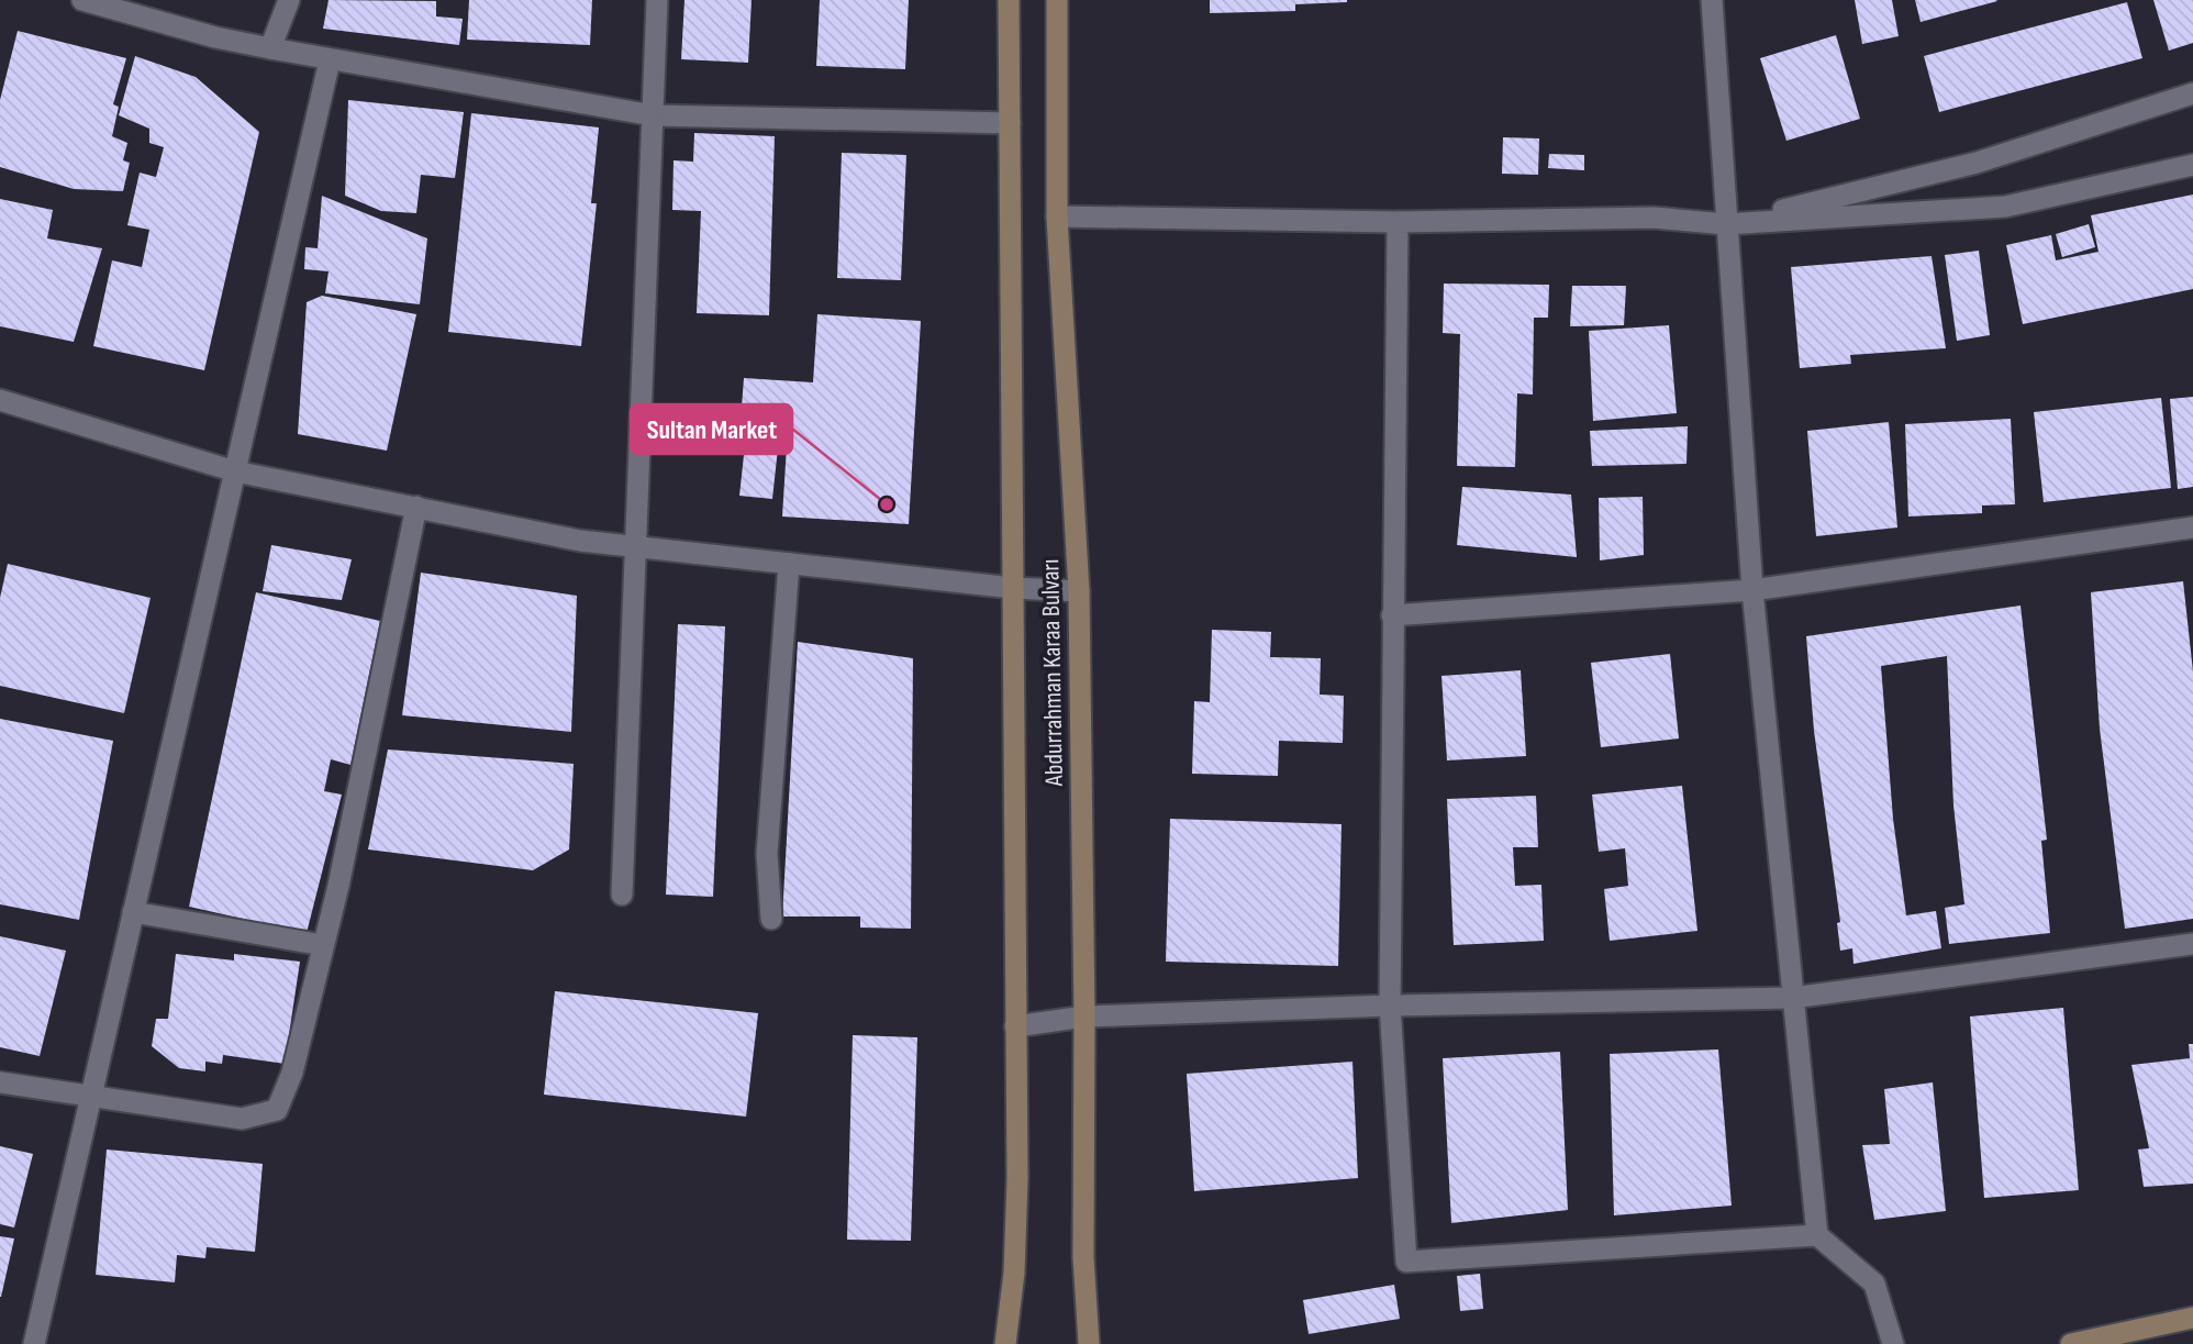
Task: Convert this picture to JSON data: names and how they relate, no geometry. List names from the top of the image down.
{
  "streets": {
    "main road": ["Abdurrahman Karaa Bulvarı"]
  },
  "places": ["Sultan Market"]
}
